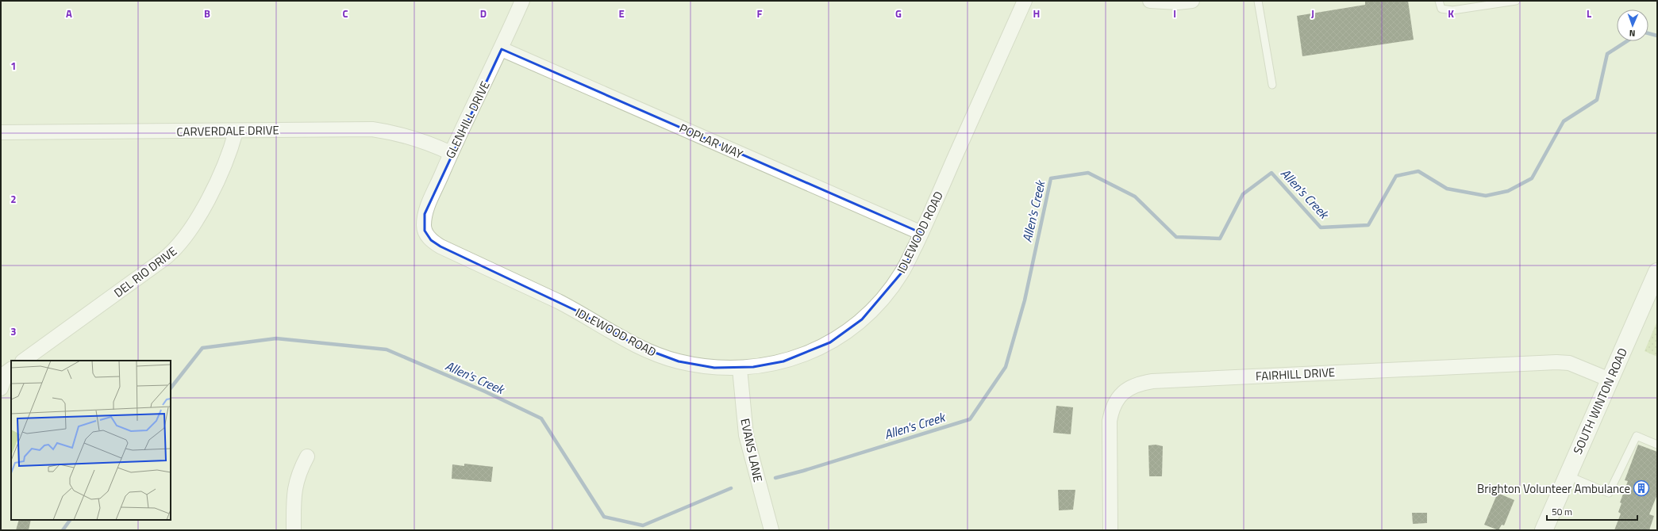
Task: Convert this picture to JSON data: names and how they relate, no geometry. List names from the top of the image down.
{
  "streets": {
    "main road": ["SOUTH WINTON ROAD"],
    "street": [
      "GLENHILL DRIVE",
      "CARVERDALE DRIVE",
      "POPLAR WAY",
      "IDLEWOOD ROAD",
      "DEL RIO DRIVE",
      "FAIRHILL DRIVE",
      "EVANS LANE"
    ]
  },
  "crossings": [
    ["GLENHILL DRIVE", "CARVERDALE DRIVE"],
    ["GLENHILL DRIVE", "POPLAR WAY"],
    ["GLENHILL DRIVE", "IDLEWOOD ROAD"],
    ["CARVERDALE DRIVE", "DEL RIO DRIVE"],
    ["POPLAR WAY", "IDLEWOOD ROAD"],
    ["IDLEWOOD ROAD", "EVANS LANE"],
    ["FAIRHILL DRIVE", "SOUTH WINTON ROAD"]
  ],
  "water": ["Allen's Creek"],
  "places": {
    "building": ["Brighton Volunteer Ambulance"]
  },
  "scale_bar": "50 m",
  "north": "bottom",
  "grid": {
    "columns": [
      "A",
      "B",
      "C",
      "D",
      "E",
      "F",
      "G",
      "H",
      "I",
      "J",
      "K",
      "L"
    ],
    "rows": ["1", "2", "3"]
  }
}
